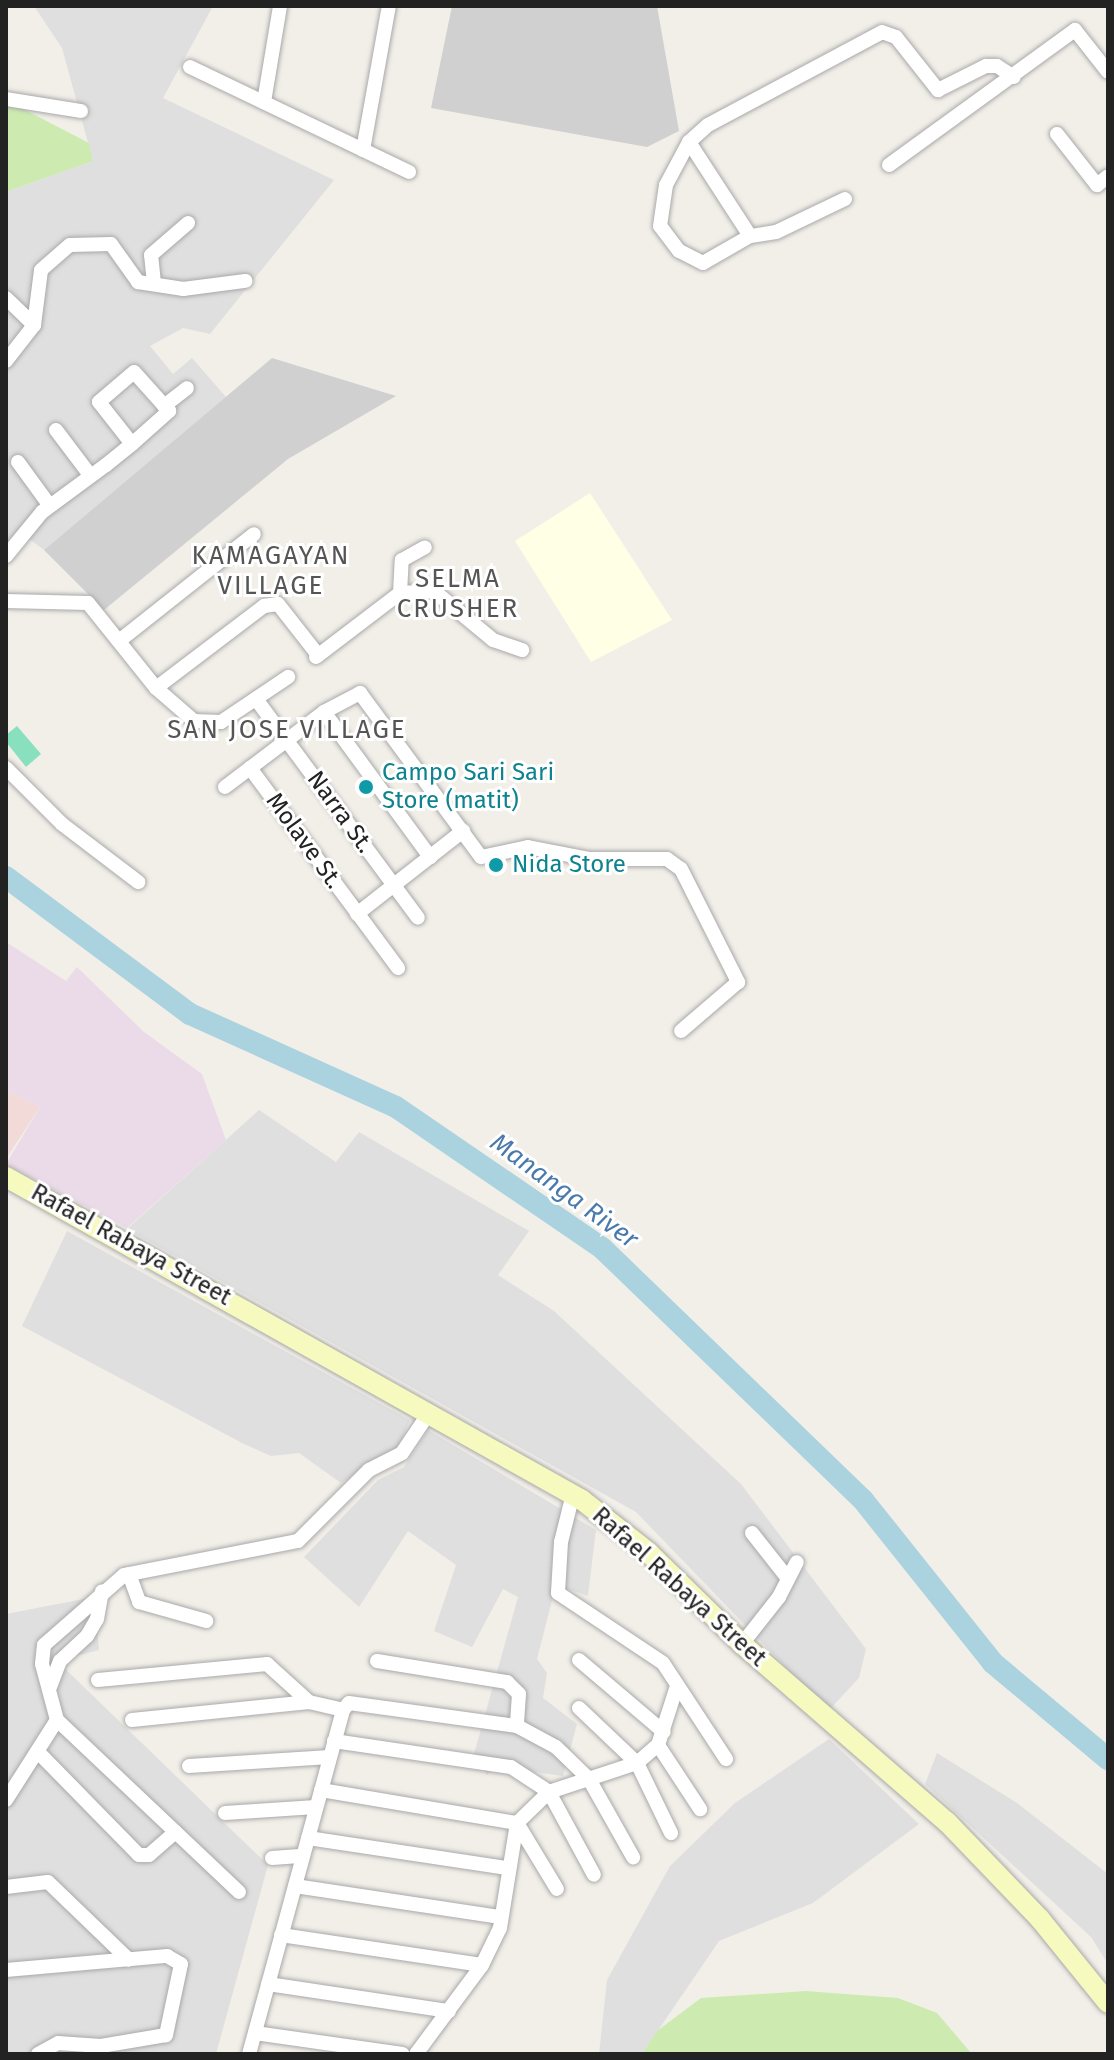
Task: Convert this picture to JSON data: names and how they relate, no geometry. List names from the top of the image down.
{
  "streets": {
    "main road": ["Rafael Rabaya Street"],
    "street": ["Narra St.", "Molave St."]
  },
  "districts": ["KAMAGAYAN VILLAGE", "SELMA CRUSHER", "SAN JOSE VILLAGE"],
  "water": ["Mananga River"],
  "places": ["Campo Sari Sari Store (matit)", "Nida Store"]
}
